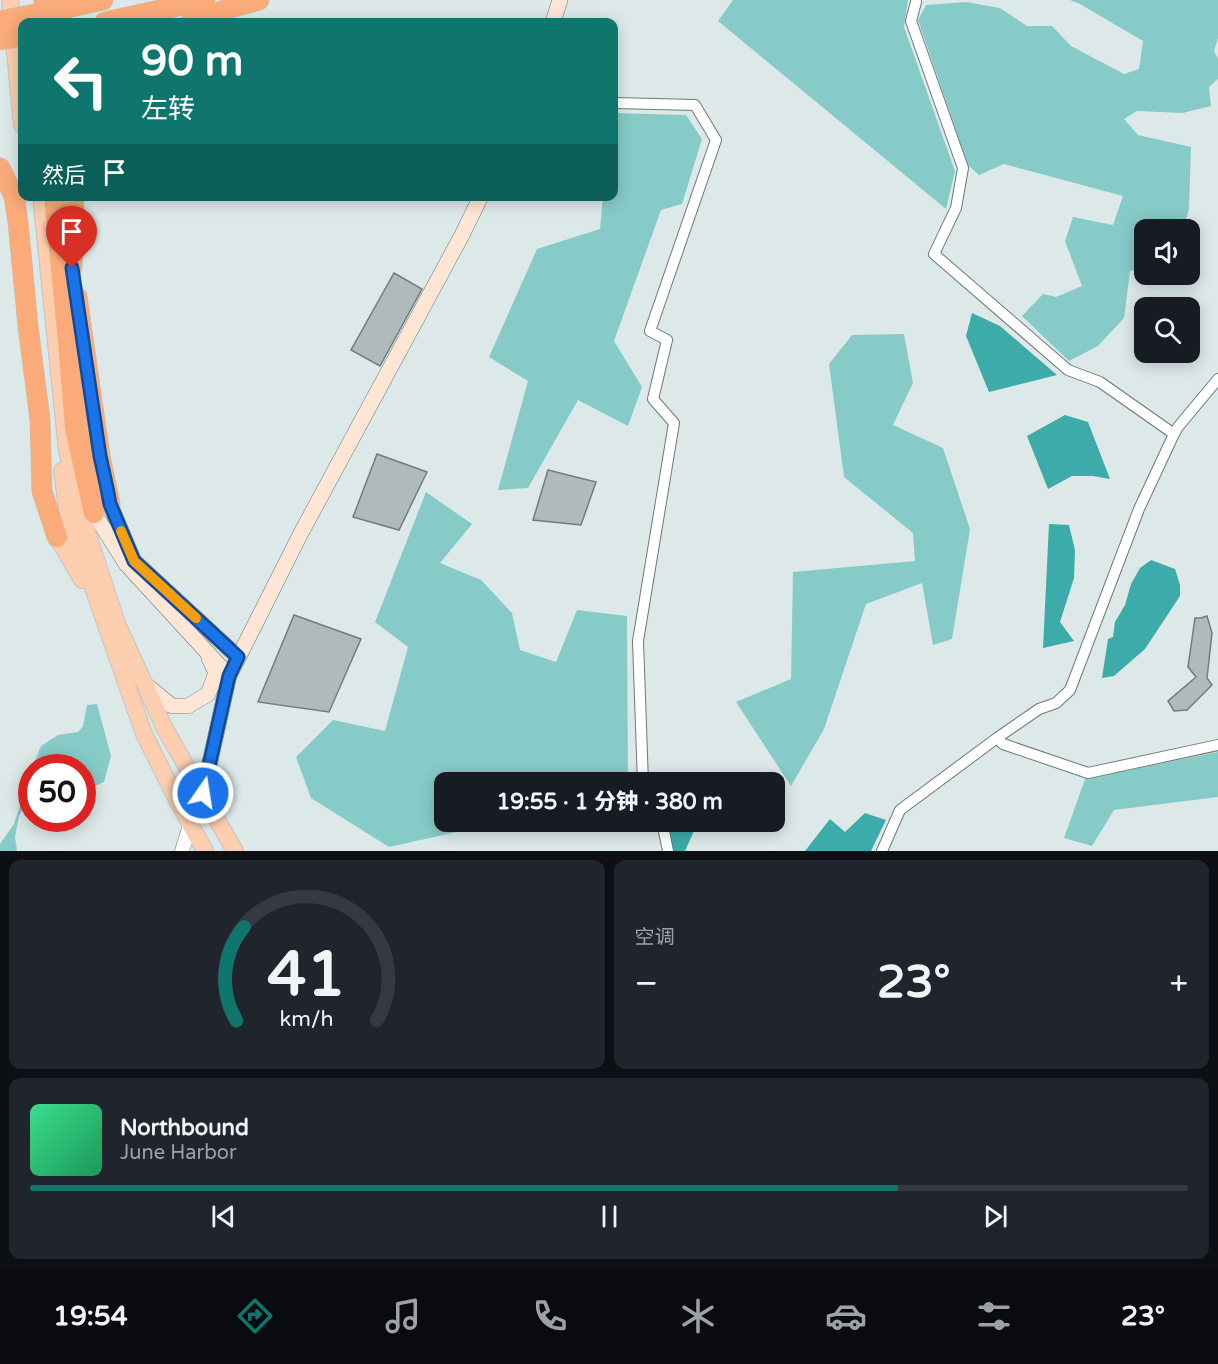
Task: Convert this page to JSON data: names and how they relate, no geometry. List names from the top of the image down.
{
  "page": {
    "turn": ["90 m", "左转"],
    "then": "然后",
    "limit": "50",
    "trip": "19:55 · 1 分钟 · 380 m",
    "tile": "空调",
    "heat": ["−", "23°", "+"],
    "song": ["Northbound", "June Harbor"],
    "tabs": ["19:54", "23°"],
    "gauge": ["41", "km/h"]
  }
}
